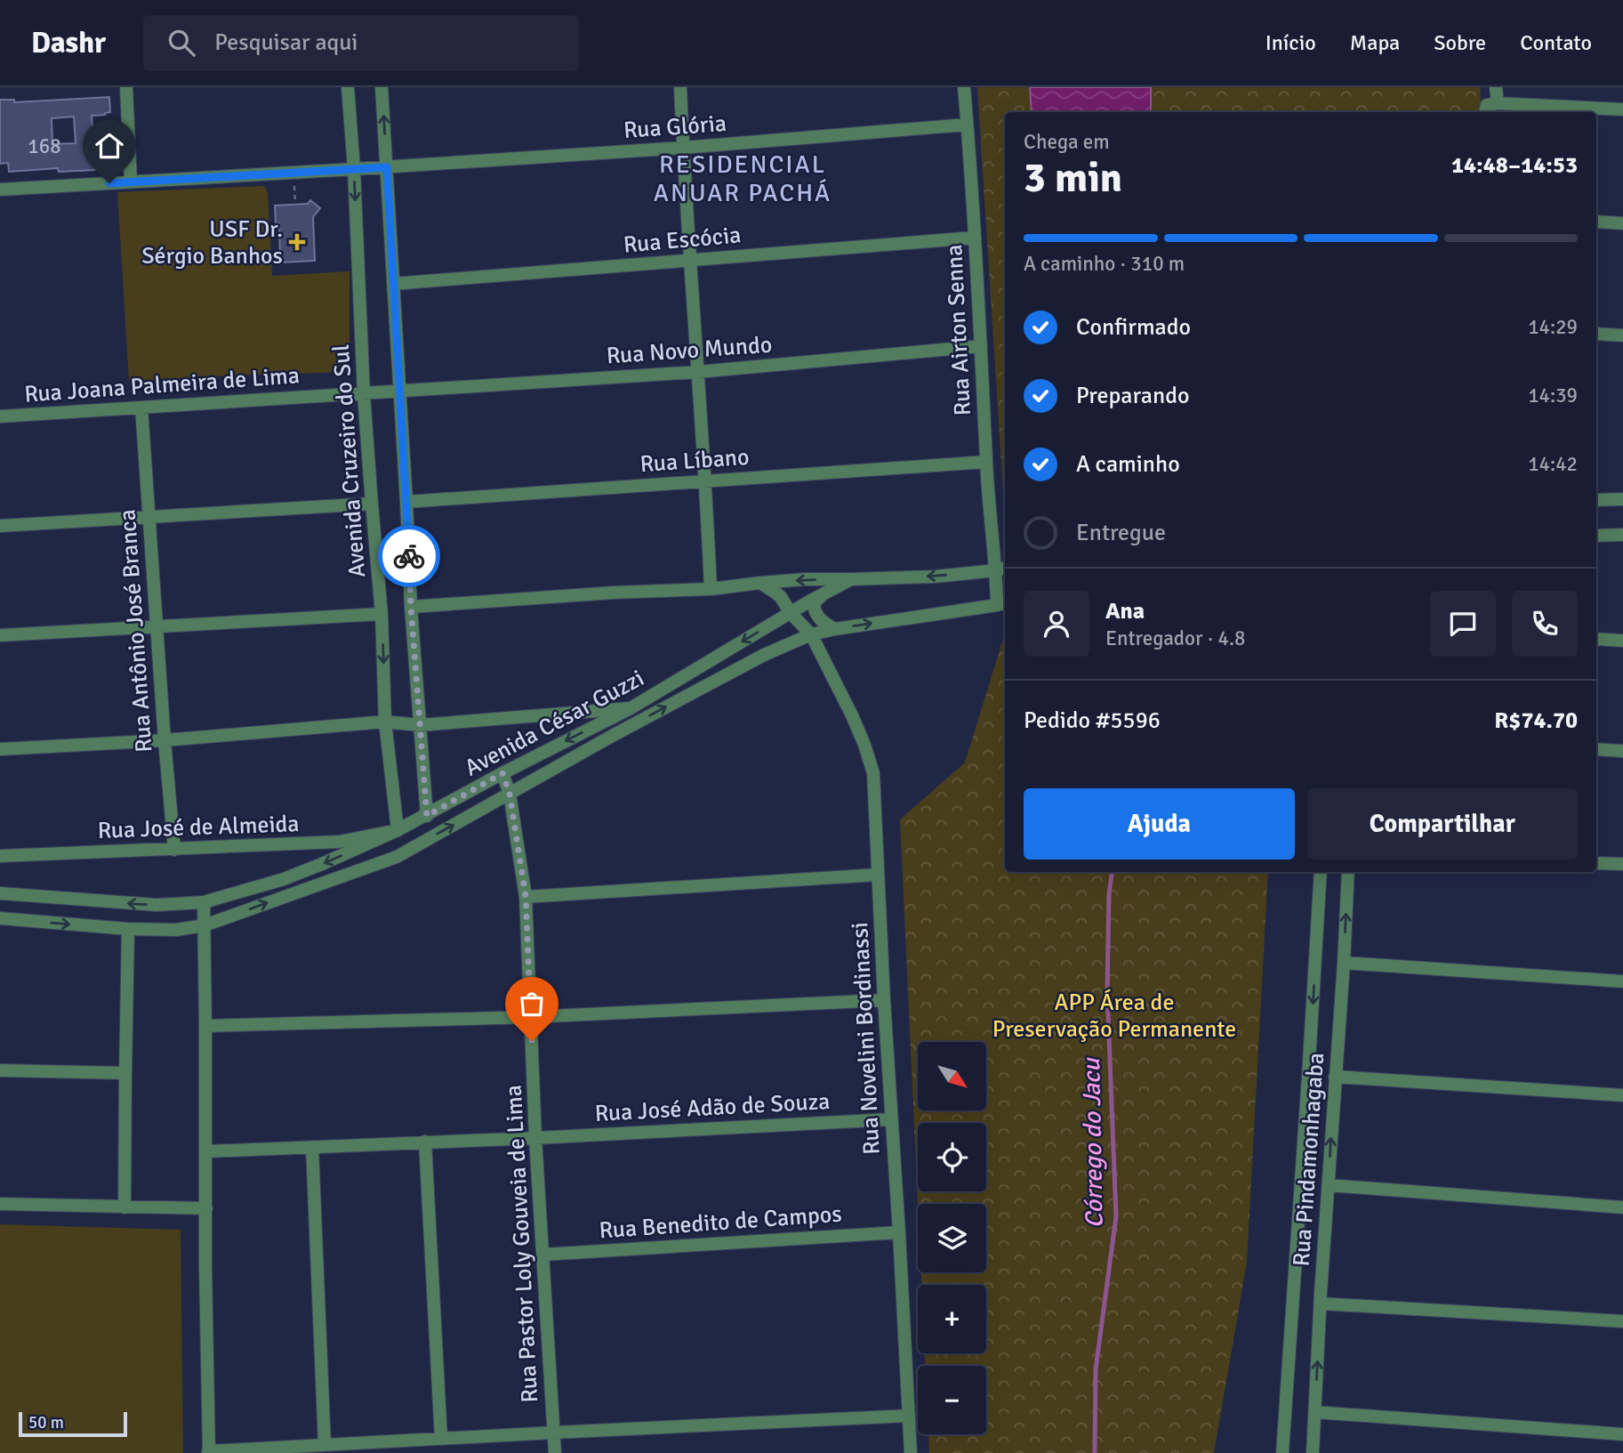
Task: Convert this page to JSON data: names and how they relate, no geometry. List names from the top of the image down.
{
  "streets": {
    "street": [
      "Rua Glória",
      "Rua Escócia",
      "Rua Airton Senna",
      "Rua Novo Mundo",
      "Rua Joana Palmeira de Lima",
      "Rua Líbano",
      "Avenida Cruzeiro do Sul",
      "Rua Antônio José Branca",
      "Avenida César Guzzi",
      "Rua José de Almeida",
      "Rua Novelini Bordinassi",
      "Rua José Adão de Souza",
      "Rua Pindamonhagaba",
      "Rua Benedito de Campos",
      "Rua Pastor Loly Gouveia de Lima"
    ]
  },
  "crossings": [
    ["Rua Glória", "Rua Airton Senna"],
    ["Rua Glória", "Avenida Cruzeiro do Sul"],
    ["Rua Escócia", "Rua Airton Senna"],
    ["Rua Airton Senna", "Rua Novo Mundo"],
    ["Rua Airton Senna", "Rua Líbano"],
    ["Rua Airton Senna", "Avenida César Guzzi"],
    ["Rua Novo Mundo", "Rua Joana Palmeira de Lima"],
    ["Rua Novo Mundo", "Avenida Cruzeiro do Sul"],
    ["Rua Joana Palmeira de Lima", "Avenida Cruzeiro do Sul"],
    ["Rua Joana Palmeira de Lima", "Rua Antônio José Branca"],
    ["Avenida Cruzeiro do Sul", "Avenida César Guzzi"],
    ["Avenida Cruzeiro do Sul", "Rua José de Almeida"],
    ["Rua Antônio José Branca", "Rua José de Almeida"],
    ["Avenida César Guzzi", "Rua José de Almeida"],
    ["Avenida César Guzzi", "Rua Novelini Bordinassi"],
    ["Avenida César Guzzi", "Rua Pastor Loly Gouveia de Lima"],
    ["Rua Novelini Bordinassi", "Rua José Adão de Souza"],
    ["Rua Novelini Bordinassi", "Rua Benedito de Campos"],
    ["Rua José Adão de Souza", "Rua Pastor Loly Gouveia de Lima"],
    ["Rua Benedito de Campos", "Rua Pastor Loly Gouveia de Lima"]
  ],
  "districts": ["RESIDENCIAL ANUAR PACHÁ"],
  "water": ["Córrego do Jacu"],
  "parks": ["APP Área de Preservação Permanente"],
  "places": {
    "health": ["USF Dr. Sérgio Banhos"]
  },
  "house_numbers": ["168"],
  "scale_bar": "50 m",
  "north": "bottom right",
  "page": {
    "header": "Dashr",
    "search": "Pesquisar aqui",
    "nav": [
      "Início",
      "Mapa",
      "Sobre",
      "Contato"
    ],
    "heading": ["3 min", "Chega em", "14:48–14:53"],
    "panel": [
      "Ana",
      "Entregador · 4.8",
      "Pedido #5596",
      "R$74.70"
    ],
    "bar": "A caminho · 310 m",
    "list": [
      ["Confirmado", "14:29"],
      ["Preparando", "14:39"],
      ["A caminho", "14:42"],
      "Entregue"
    ],
    "buttons": ["Ajuda", "Compartilhar"],
    "map_buttons": ["+", "−"],
    "scale": "50 m"
  }
}
